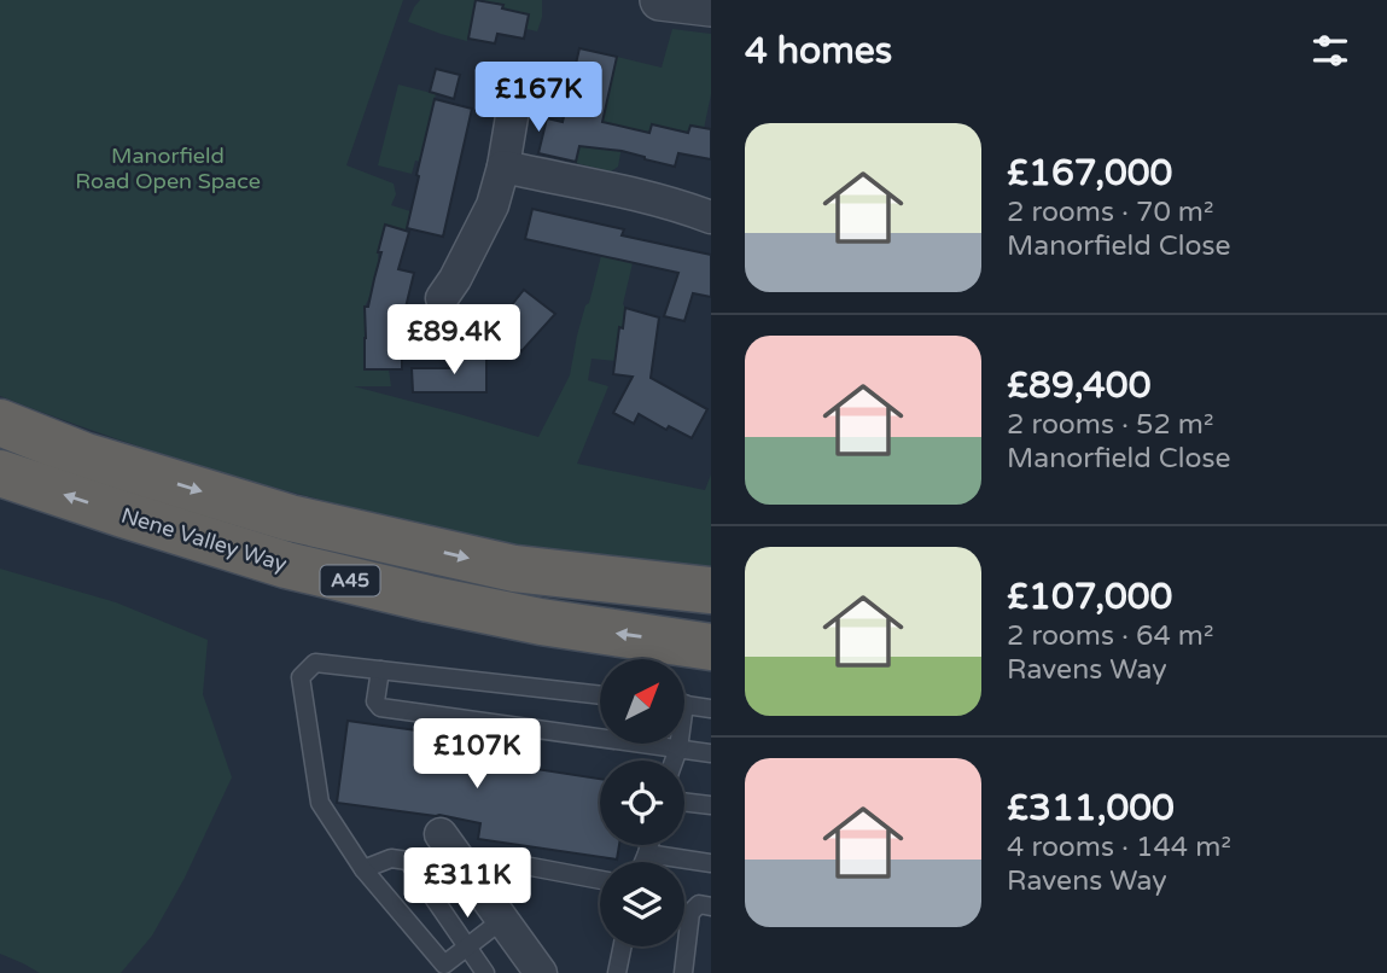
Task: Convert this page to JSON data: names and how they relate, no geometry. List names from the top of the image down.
{
  "streets": {
    "highway": ["Nene Valley Way", "A45"]
  },
  "parks": ["Manorfield Road Open Space"],
  "north": "top right",
  "page": {
    "heading": "4 homes",
    "price": [
      "£167K",
      "£89.4K",
      "£107K",
      "£311K"
    ],
    "list": [
      {
        "name": "£167,000",
        "note": "2 rooms · 70 m² · Manorfield Close"
      },
      {
        "name": "£89,400",
        "note": "2 rooms · 52 m² · Manorfield Close"
      },
      {
        "name": "£107,000",
        "note": "2 rooms · 64 m² · Ravens Way"
      },
      {
        "name": "£311,000",
        "note": "4 rooms · 144 m² · Ravens Way"
      }
    ]
  }
}
